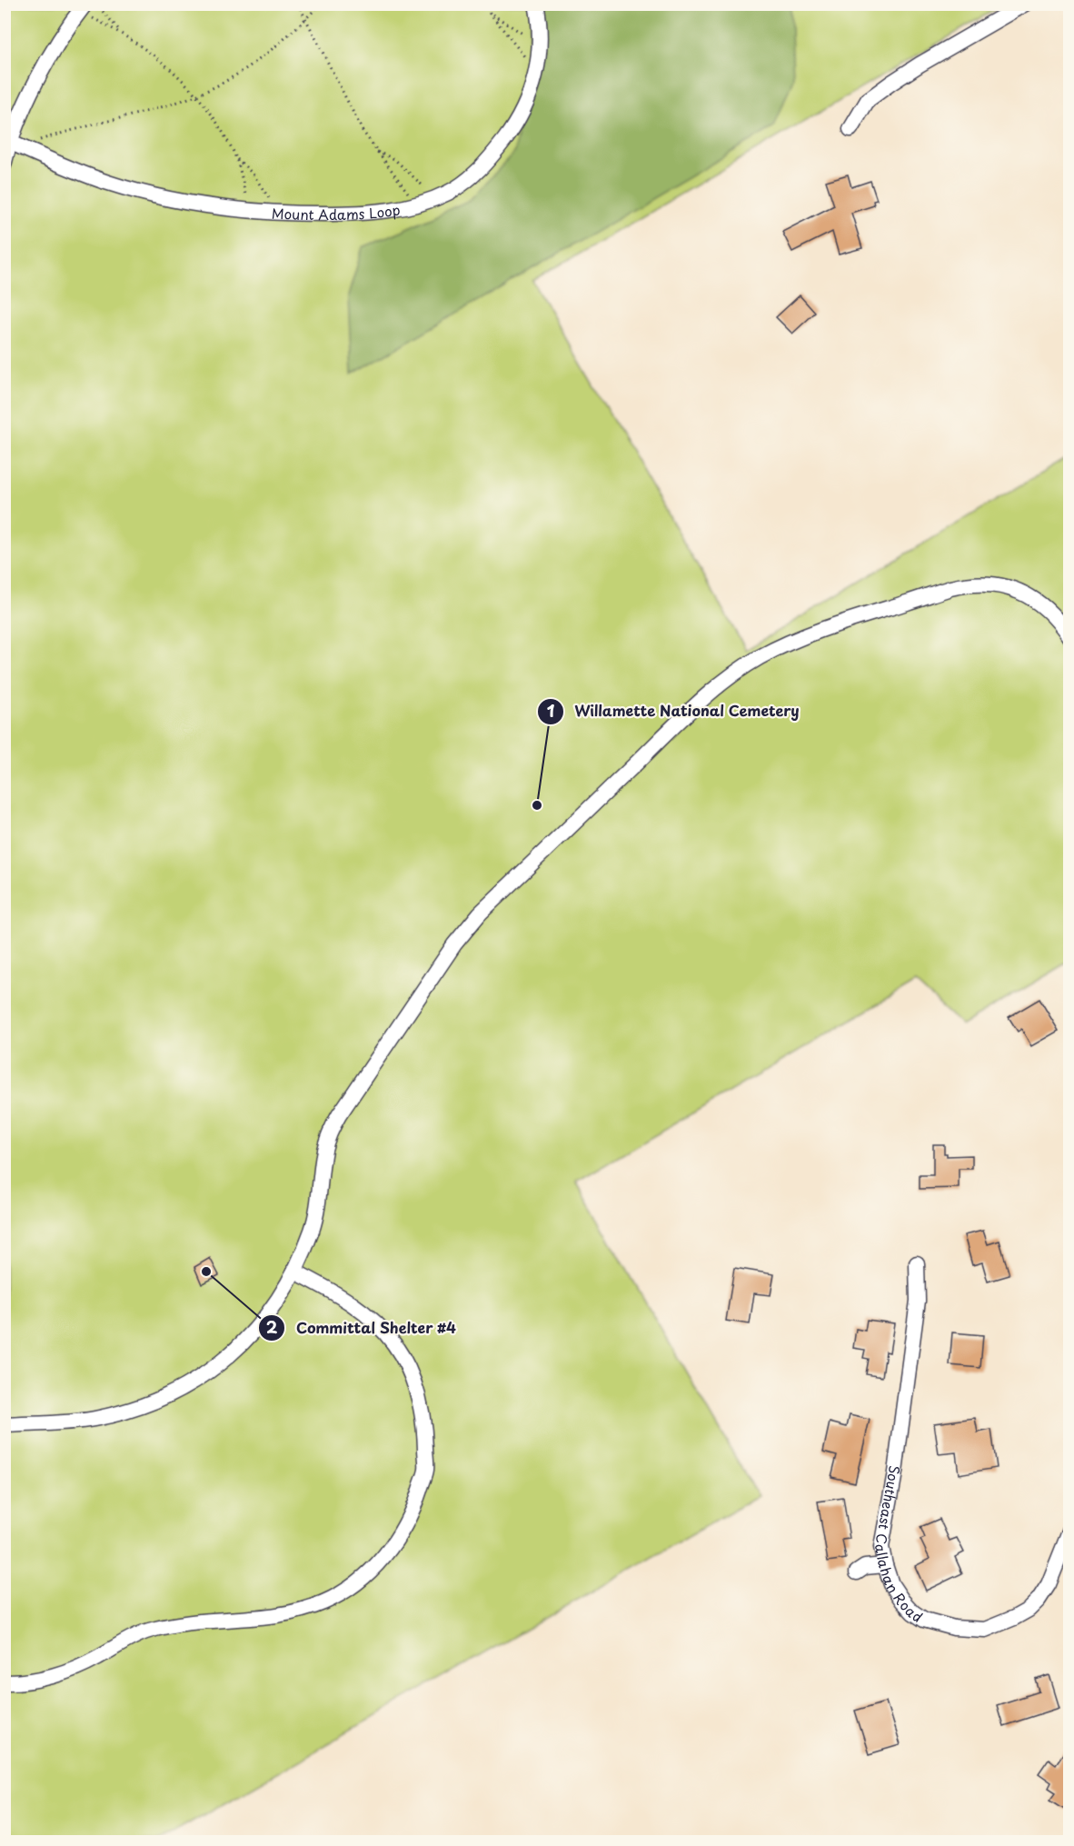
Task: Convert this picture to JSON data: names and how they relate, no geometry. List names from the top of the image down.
{
  "streets": {
    "street": ["Mount Adams Loop", "Southeast Callahan Road"]
  },
  "places": ["Willamette National Cemetery", "Committal Shelter #4"]
}
